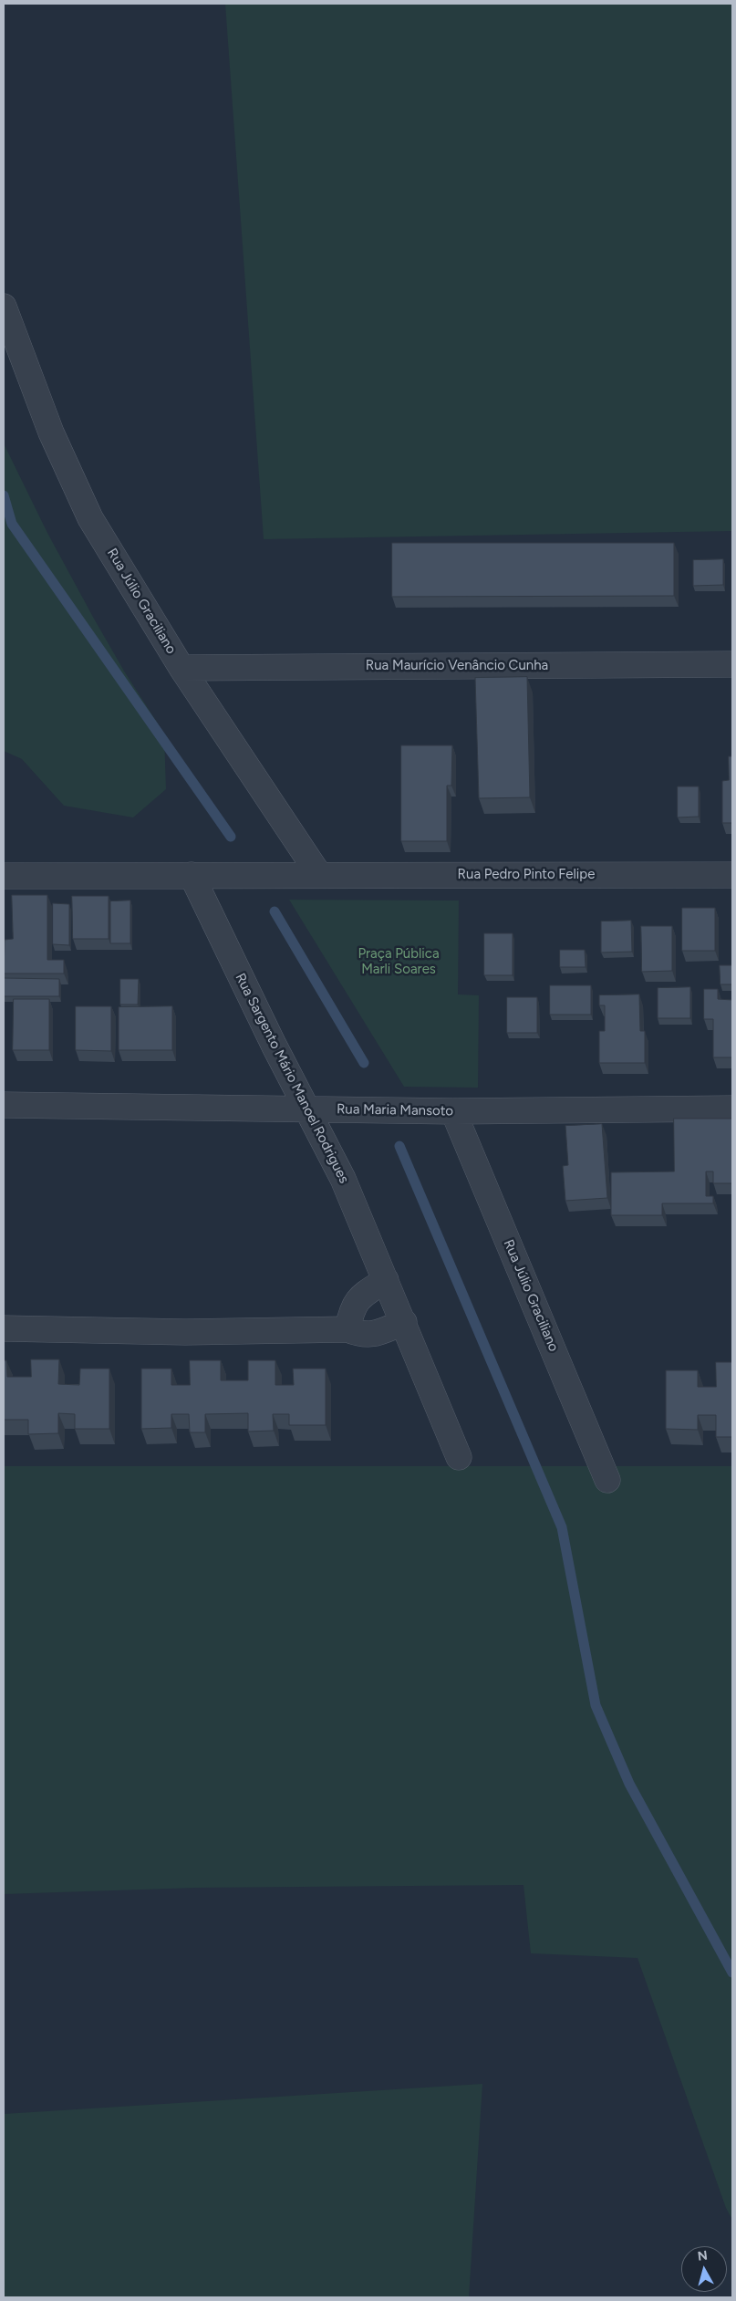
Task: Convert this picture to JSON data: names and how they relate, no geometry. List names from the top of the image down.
{
  "streets": {
    "street": [
      "Rua Júlio Graciliano",
      "Rua Maurício Venâncio Cunha",
      "Rua Pedro Pinto Felipe",
      "Rua Sargento Mário Manoel Rodrigues",
      "Rua Maria Mansoto"
    ]
  },
  "crossings": [
    ["Rua Júlio Graciliano", "Rua Maurício Venâncio Cunha"],
    ["Rua Júlio Graciliano", "Rua Pedro Pinto Felipe"],
    ["Rua Júlio Graciliano", "Rua Maria Mansoto"],
    ["Rua Pedro Pinto Felipe", "Rua Sargento Mário Manoel Rodrigues"],
    ["Rua Sargento Mário Manoel Rodrigues", "Rua Maria Mansoto"]
  ],
  "parks": ["Praça Pública Marli Soares"],
  "north": "top"
}
